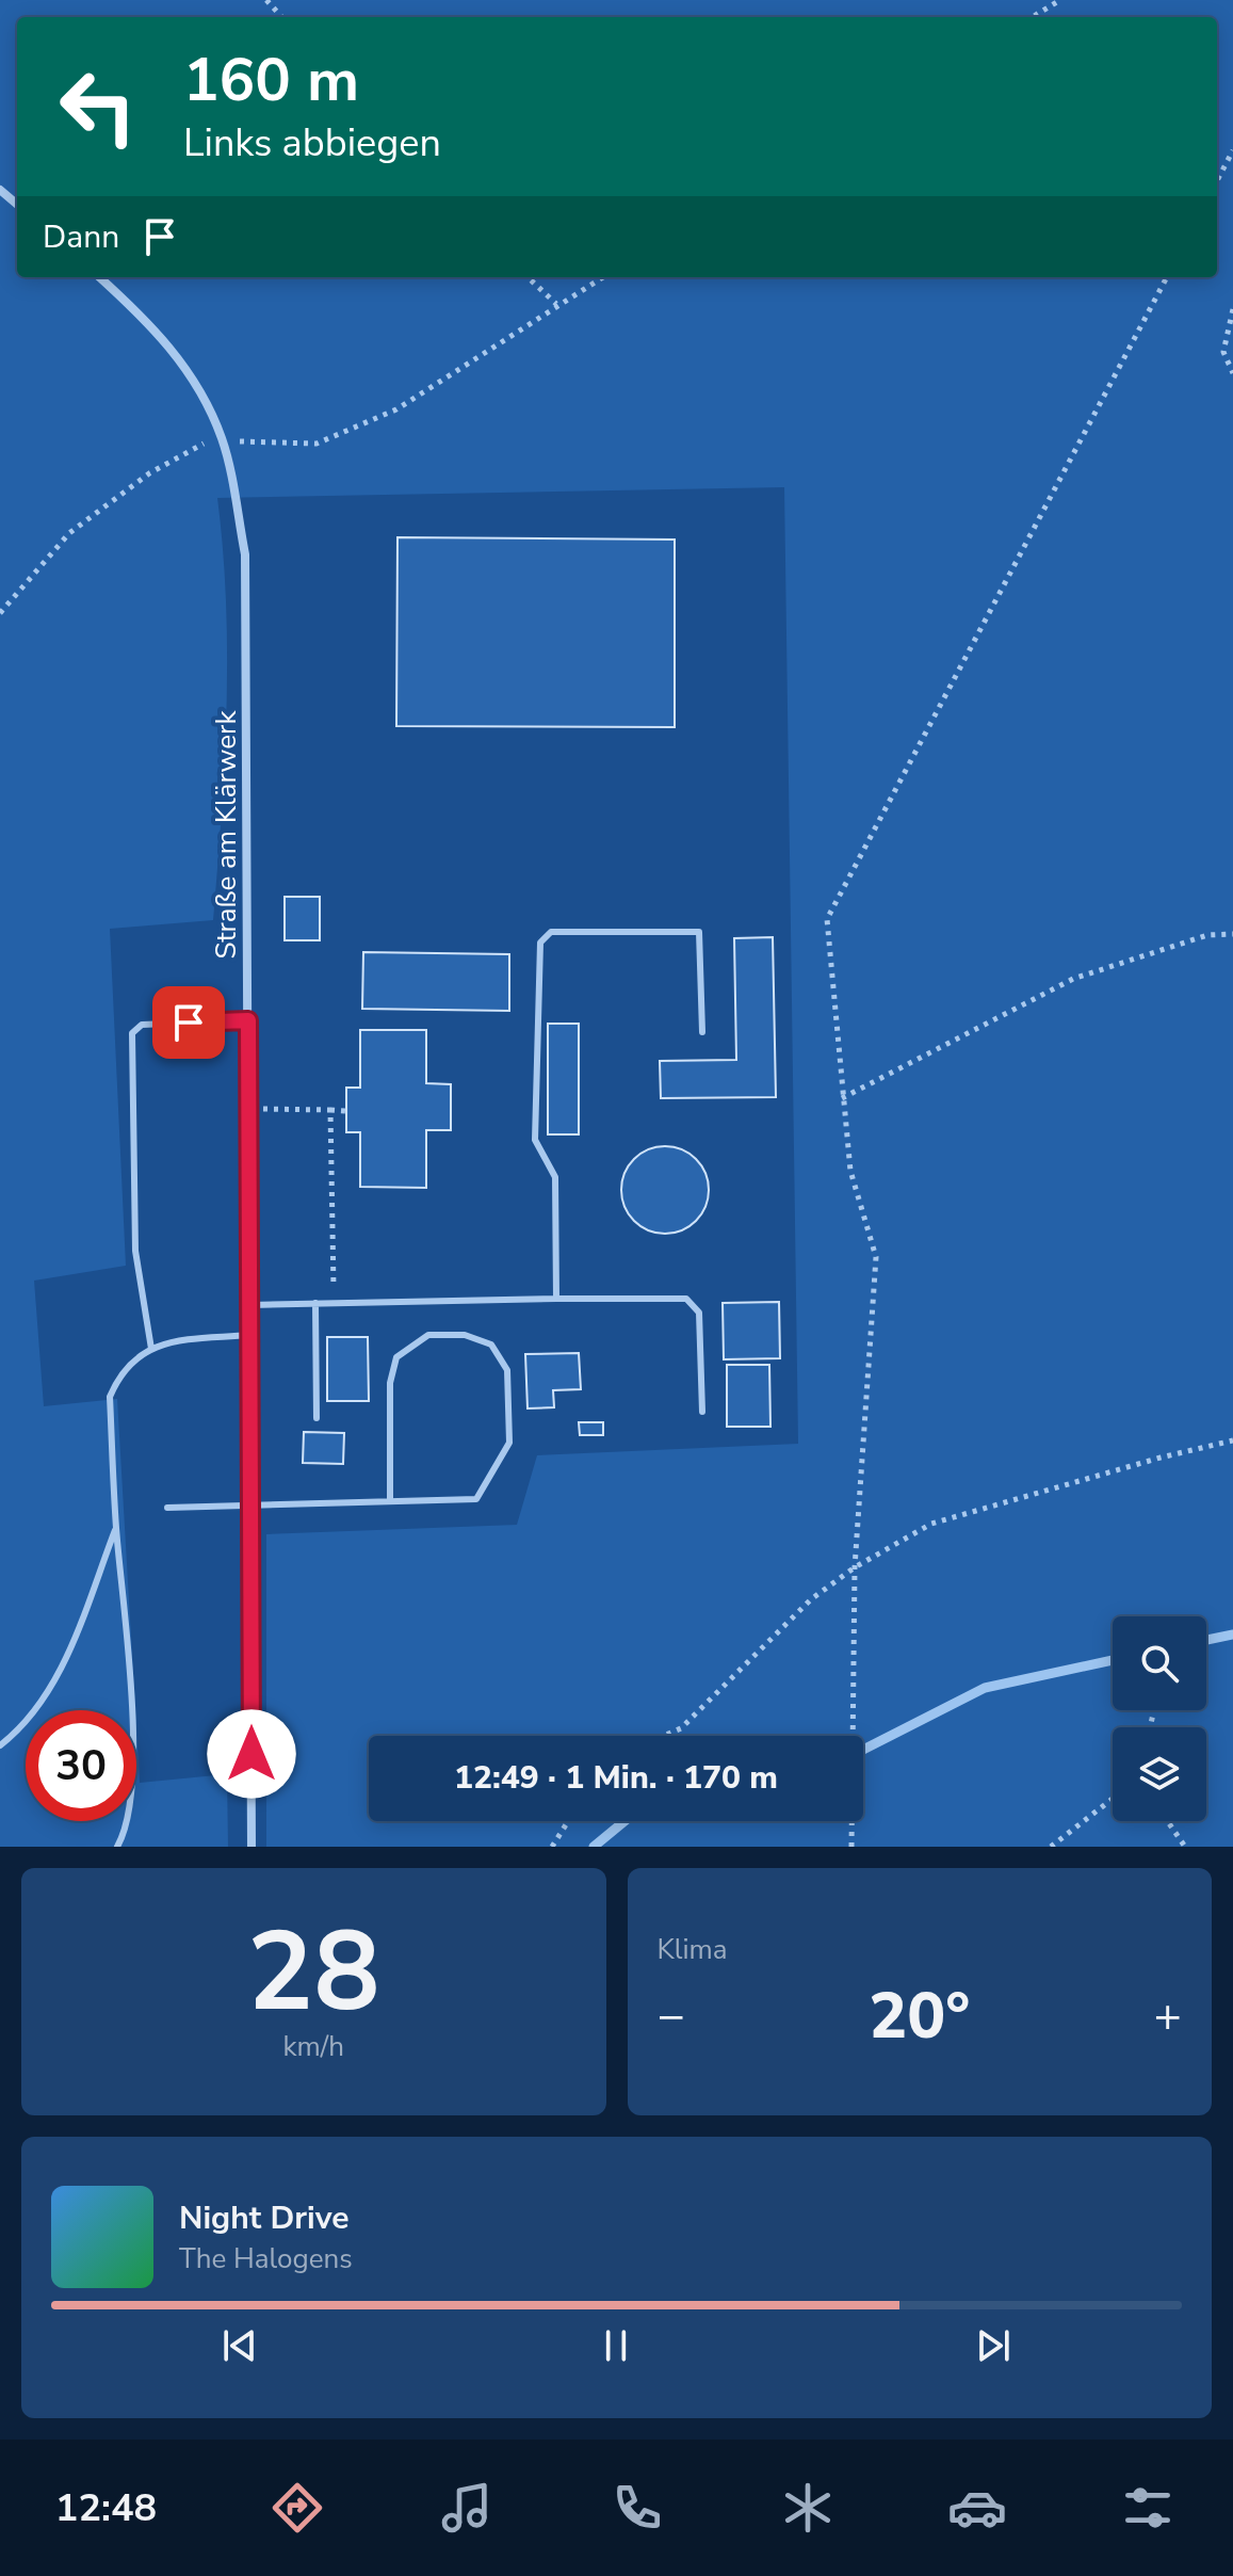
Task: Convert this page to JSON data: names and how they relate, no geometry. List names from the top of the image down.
{
  "streets": {
    "street": ["Straße am Klärwerk"]
  },
  "page": {
    "turn": ["160 m", "Links abbiegen"],
    "then": "Dann",
    "limit": "30",
    "trip": "12:49 · 1 Min. · 170 m",
    "tile": [
      ["28", "km/h"],
      "Klima"
    ],
    "heat": ["−", "20°", "+"],
    "song": ["Night Drive", "The Halogens"],
    "tabs": "12:48"
  }
}
